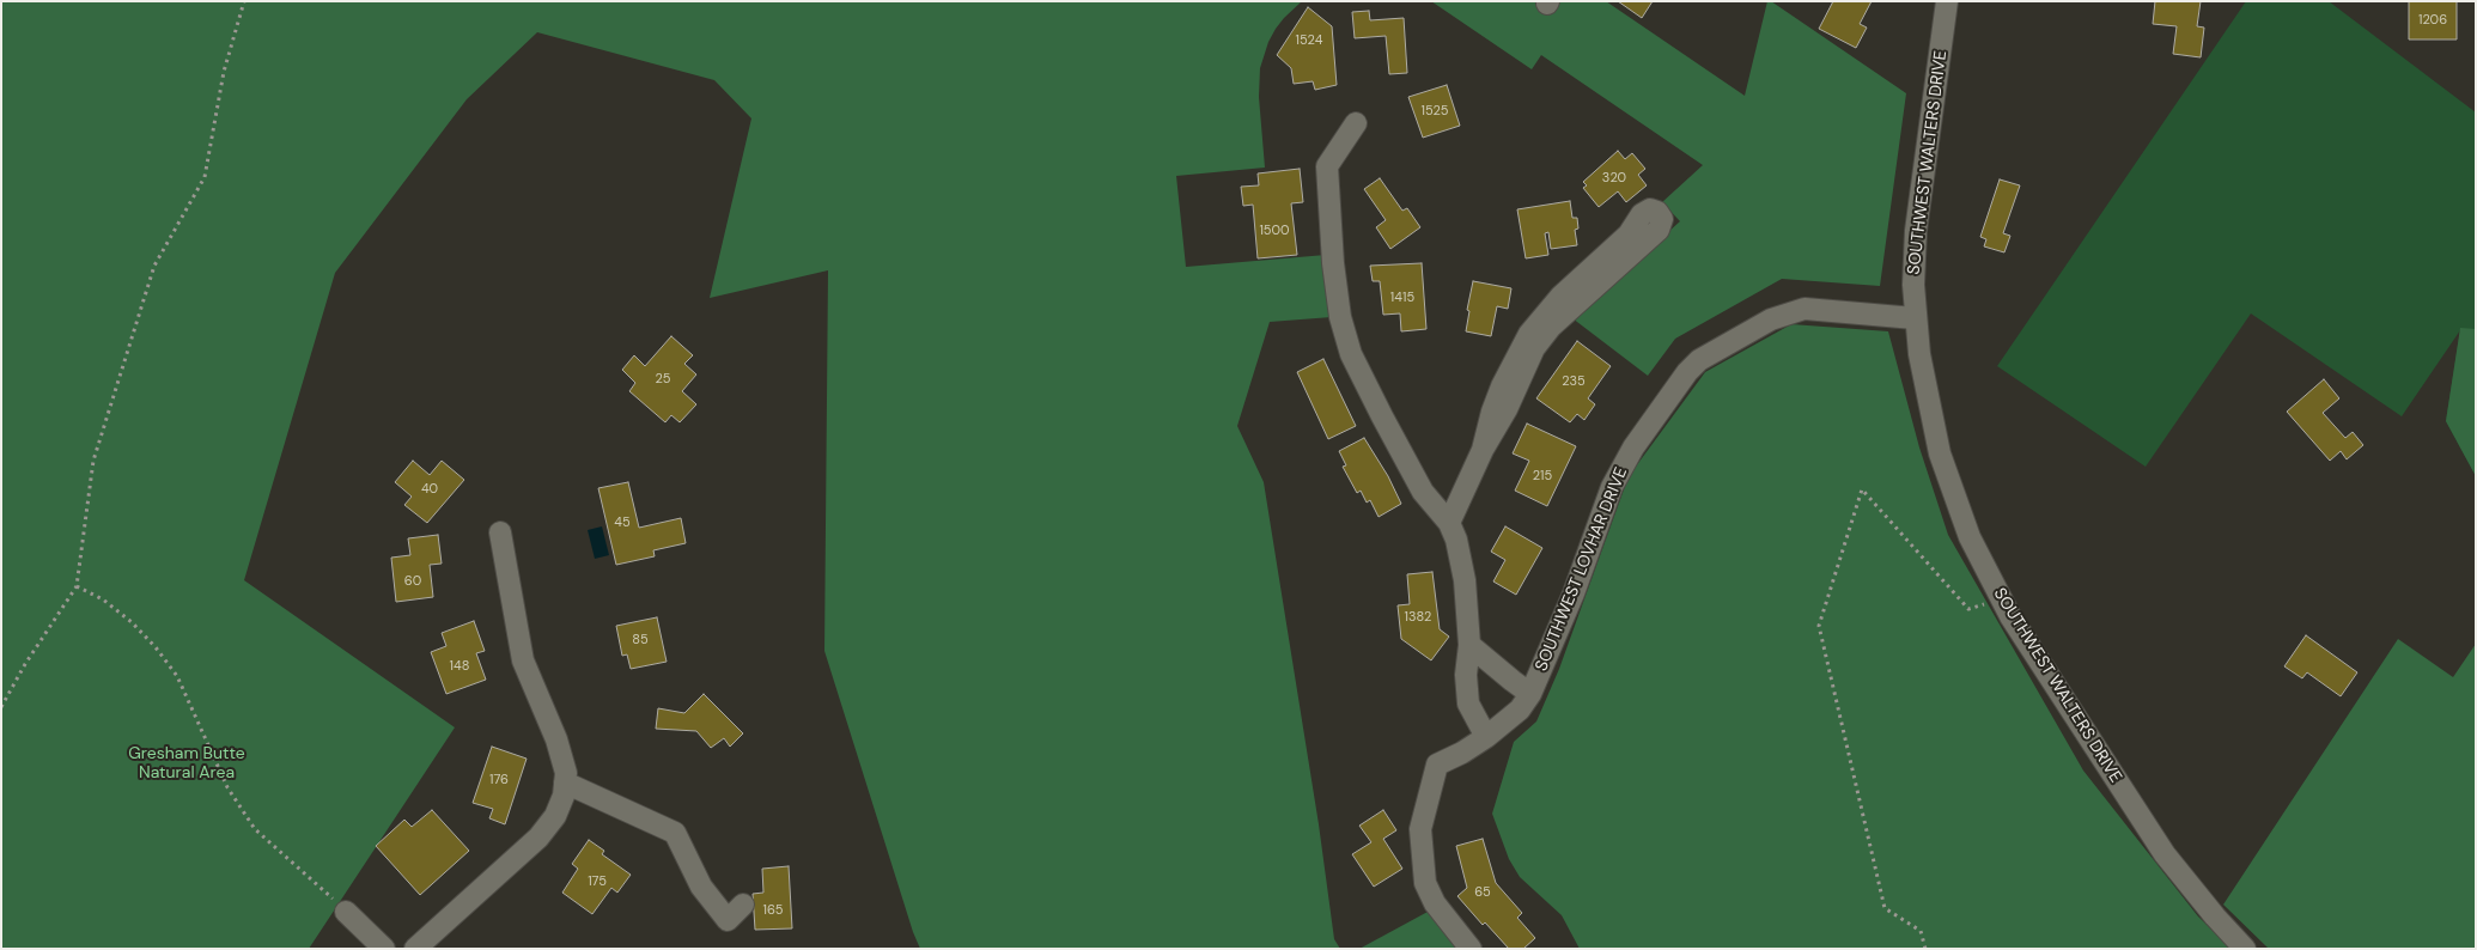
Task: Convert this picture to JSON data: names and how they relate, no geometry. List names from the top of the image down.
{
  "streets": {
    "street": ["SOUTHWEST WALTERS DRIVE", "SOUTHWEST LOVHAR DRIVE"]
  },
  "crossings": [
    ["SOUTHWEST WALTERS DRIVE", "SOUTHWEST LOVHAR DRIVE"]
  ],
  "parks": ["Gresham Butte Natural Area"],
  "house_numbers": [
    "1206",
    "1524",
    "1525",
    "320",
    "1500",
    "1415",
    "25",
    "235",
    "215",
    "40",
    "45",
    "60",
    "1382",
    "85",
    "148",
    "176",
    "175",
    "65",
    "165"
  ]
}
